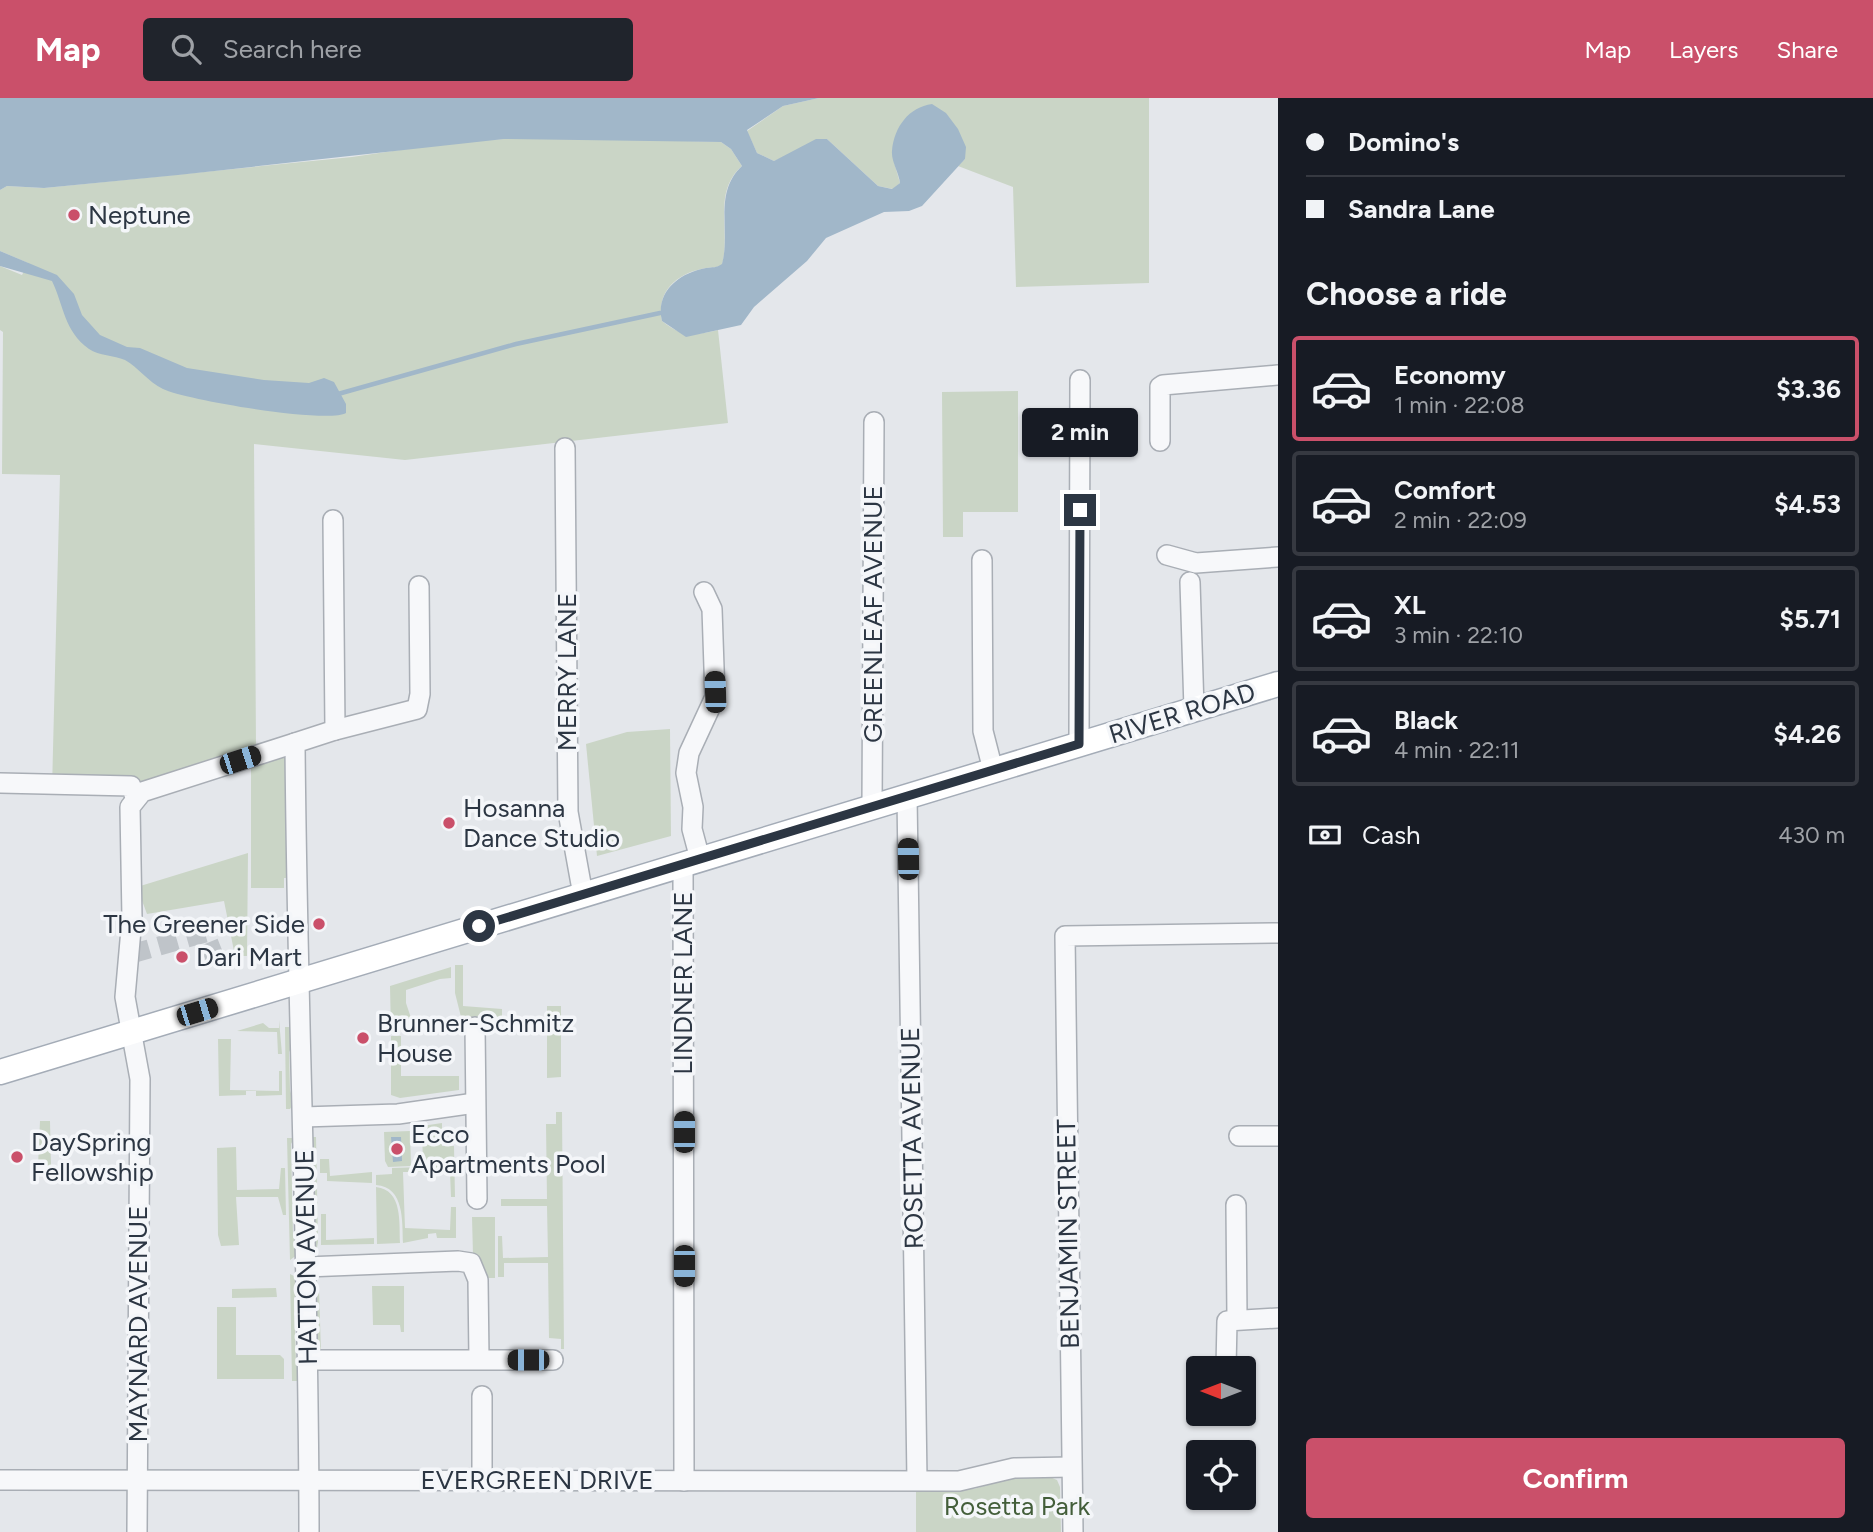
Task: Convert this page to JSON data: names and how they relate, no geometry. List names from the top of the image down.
{
  "streets": {
    "main road": ["RIVER ROAD"],
    "street": [
      "GREENLEAF AVENUE",
      "MERRY LANE",
      "LINDNER LANE",
      "ROSETTA AVENUE",
      "BENJAMIN STREET",
      "HATTON AVENUE",
      "MAYNARD AVENUE",
      "EVERGREEN DRIVE"
    ]
  },
  "crossings": [
    ["GREENLEAF AVENUE", "RIVER ROAD"],
    ["MERRY LANE", "RIVER ROAD"],
    ["RIVER ROAD", "LINDNER LANE"],
    ["RIVER ROAD", "ROSETTA AVENUE"],
    ["RIVER ROAD", "HATTON AVENUE"],
    ["RIVER ROAD", "MAYNARD AVENUE"],
    ["LINDNER LANE", "EVERGREEN DRIVE"],
    ["ROSETTA AVENUE", "EVERGREEN DRIVE"],
    ["BENJAMIN STREET", "EVERGREEN DRIVE"],
    ["HATTON AVENUE", "EVERGREEN DRIVE"],
    ["MAYNARD AVENUE", "EVERGREEN DRIVE"]
  ],
  "parks": ["Rosetta Park"],
  "places": [
    "Neptune",
    "Hosanna Dance Studio",
    "The Greener Side",
    "Dari Mart",
    "Brunner-Schmitz House",
    "Ecco Apartments Pool",
    "DaySpring Fellowship"
  ],
  "north": "left",
  "page": {
    "header": "Map",
    "search": "Search here",
    "nav": ["Map", "Layers", "Share"],
    "banner": ["Domino's", "Sandra Lane"],
    "heading": "Choose a ride",
    "list": [
      {
        "name": "Economy",
        "note": "1 min · 22:08",
        "value": "$3.36"
      },
      {
        "name": "Comfort",
        "note": "2 min · 22:09",
        "value": "$4.53"
      },
      {
        "name": "XL",
        "note": "3 min · 22:10",
        "value": "$5.71"
      },
      {
        "name": "Black",
        "note": "4 min · 22:11",
        "value": "$4.26"
      }
    ],
    "bubble": "2 min",
    "pay": ["Cash", "430 m"],
    "buttons": "Confirm"
  }
}
